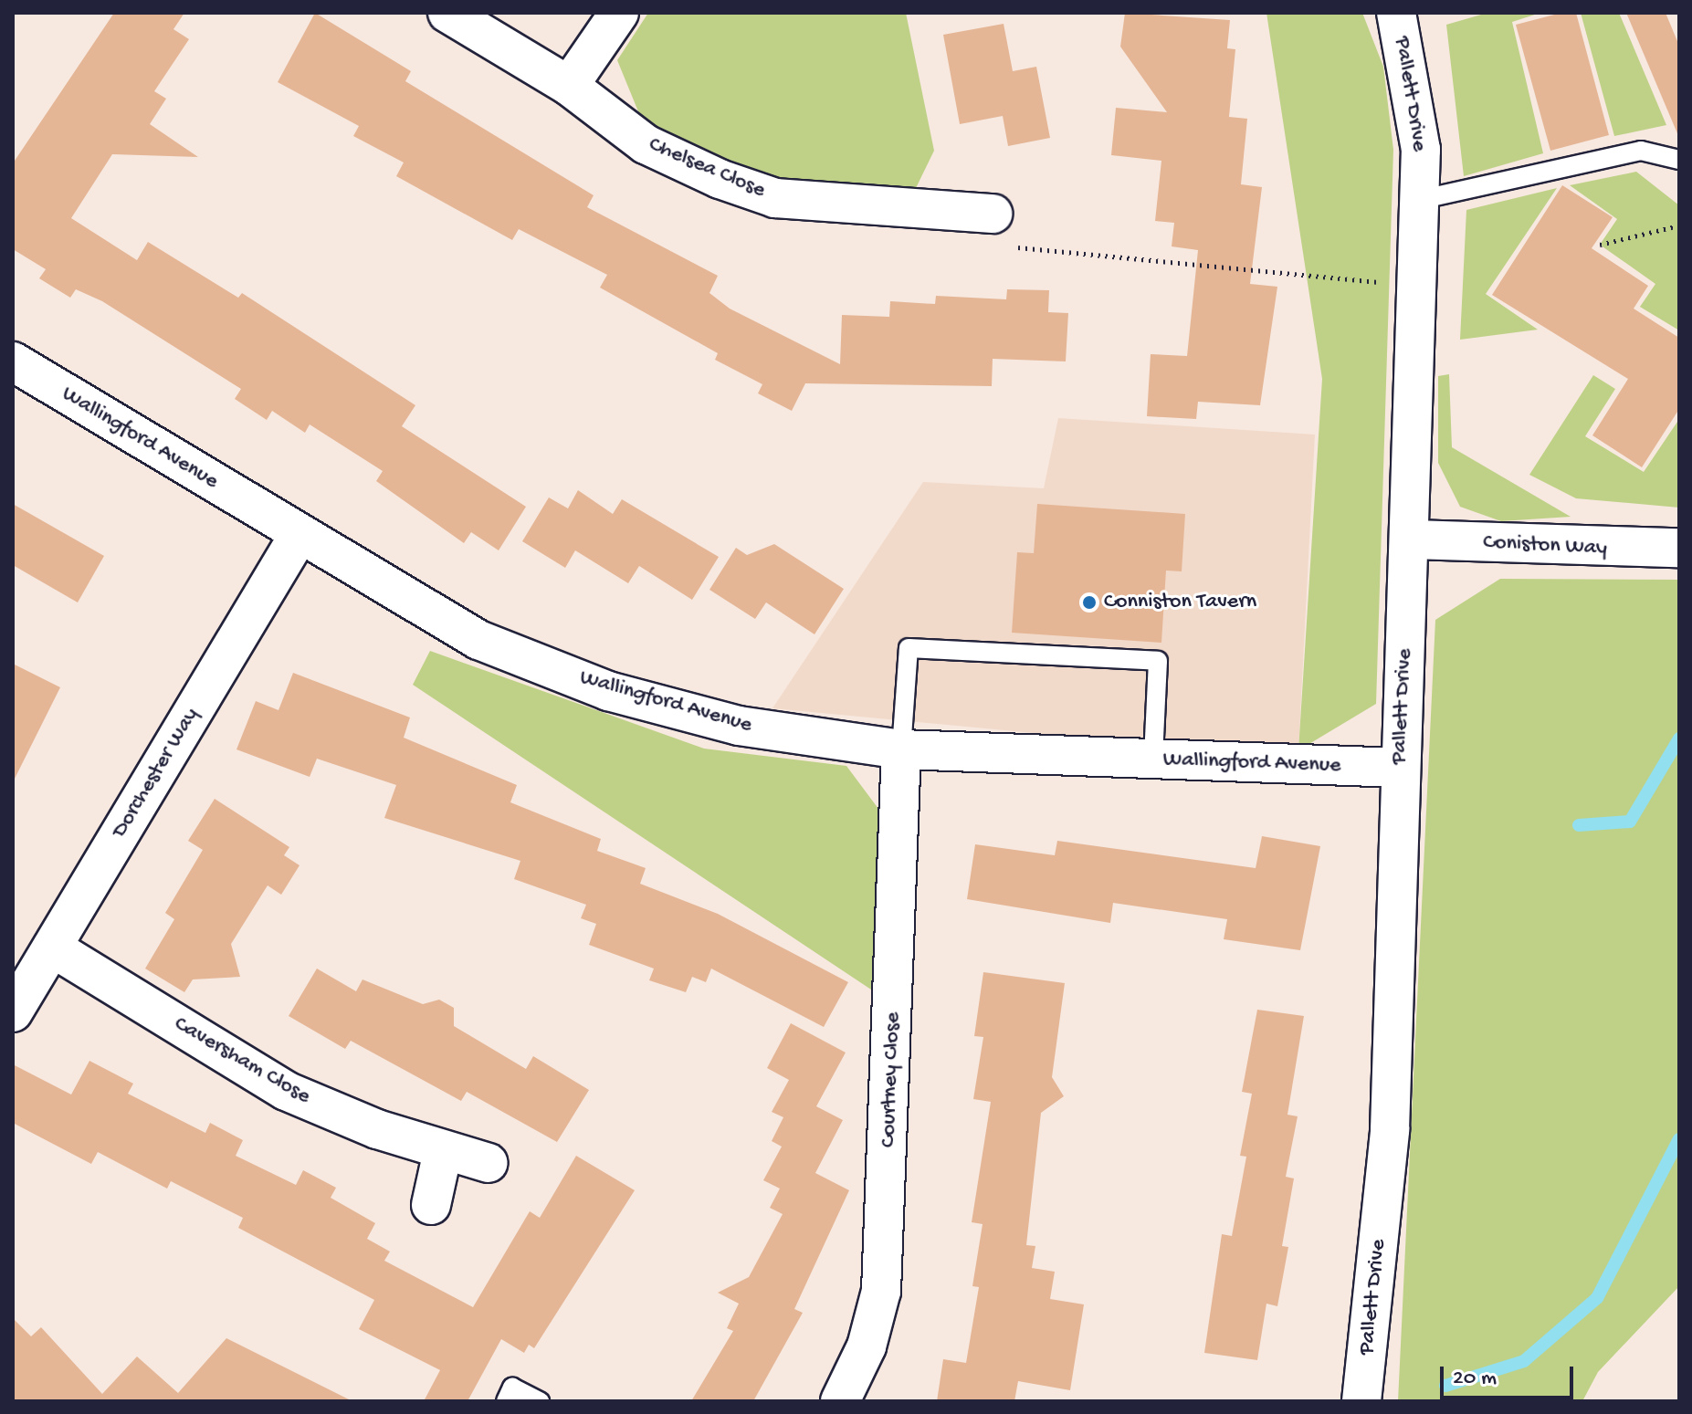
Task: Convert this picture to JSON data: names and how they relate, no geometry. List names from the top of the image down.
{
  "streets": {
    "street": [
      "Pallett Drive",
      "Chelsea Close",
      "Wallingford Avenue",
      "Coniston Way",
      "Dorchester Way",
      "Caversham Close",
      "Courtney Close"
    ]
  },
  "crossings": [
    ["Pallett Drive", "Wallingford Avenue"],
    ["Pallett Drive", "Coniston Way"],
    ["Wallingford Avenue", "Dorchester Way"],
    ["Wallingford Avenue", "Courtney Close"],
    ["Dorchester Way", "Caversham Close"]
  ],
  "places": ["Conniston Tavern"],
  "scale_bar": "20 m"
}
